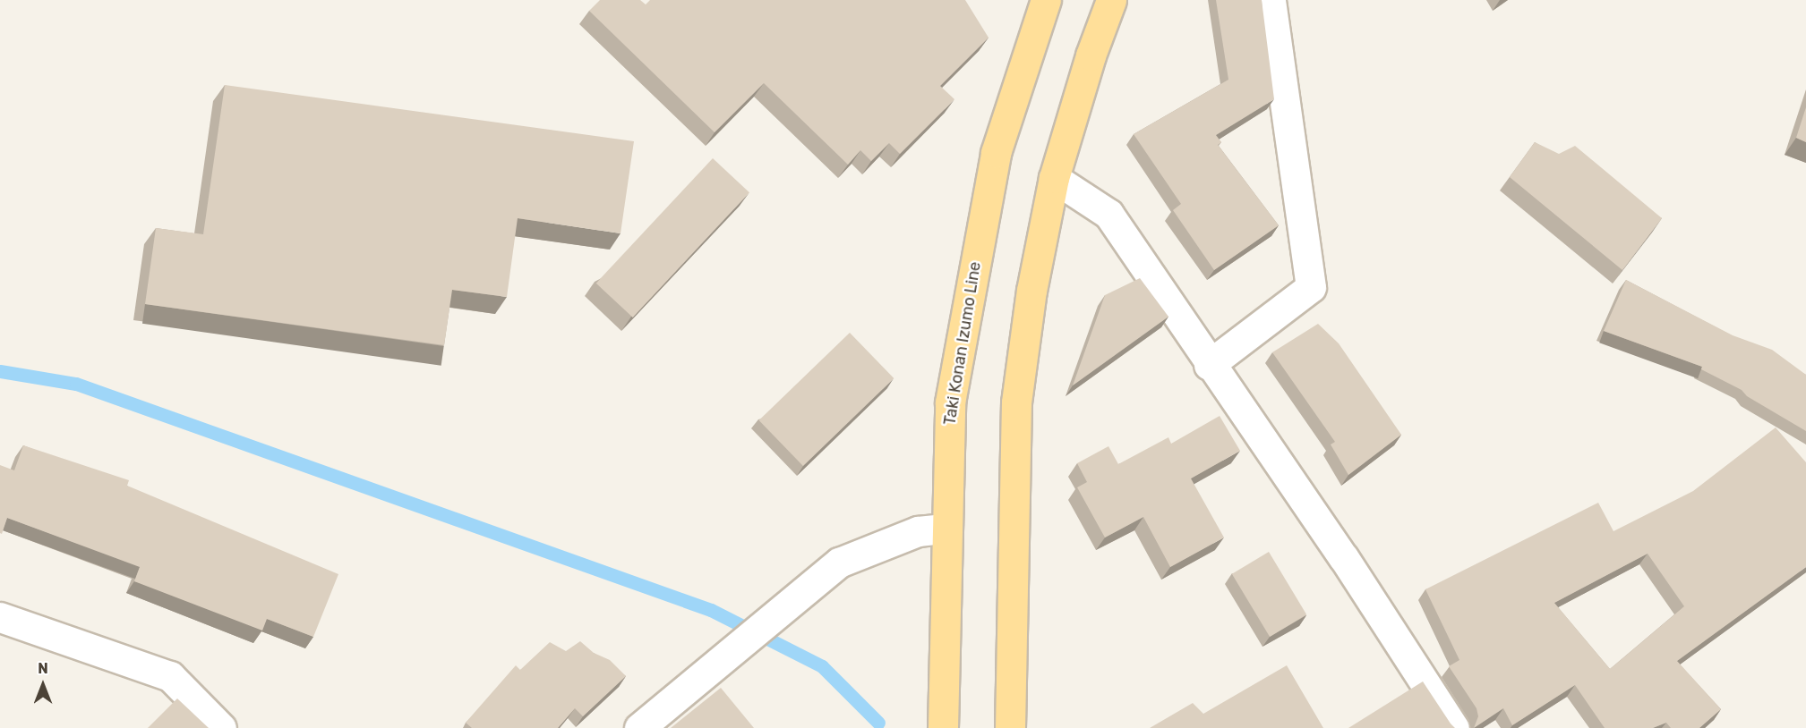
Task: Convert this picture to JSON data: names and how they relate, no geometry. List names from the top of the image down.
{
  "streets": {
    "main road": ["Taki Konan Izumo Line"]
  },
  "north": "top"
}
